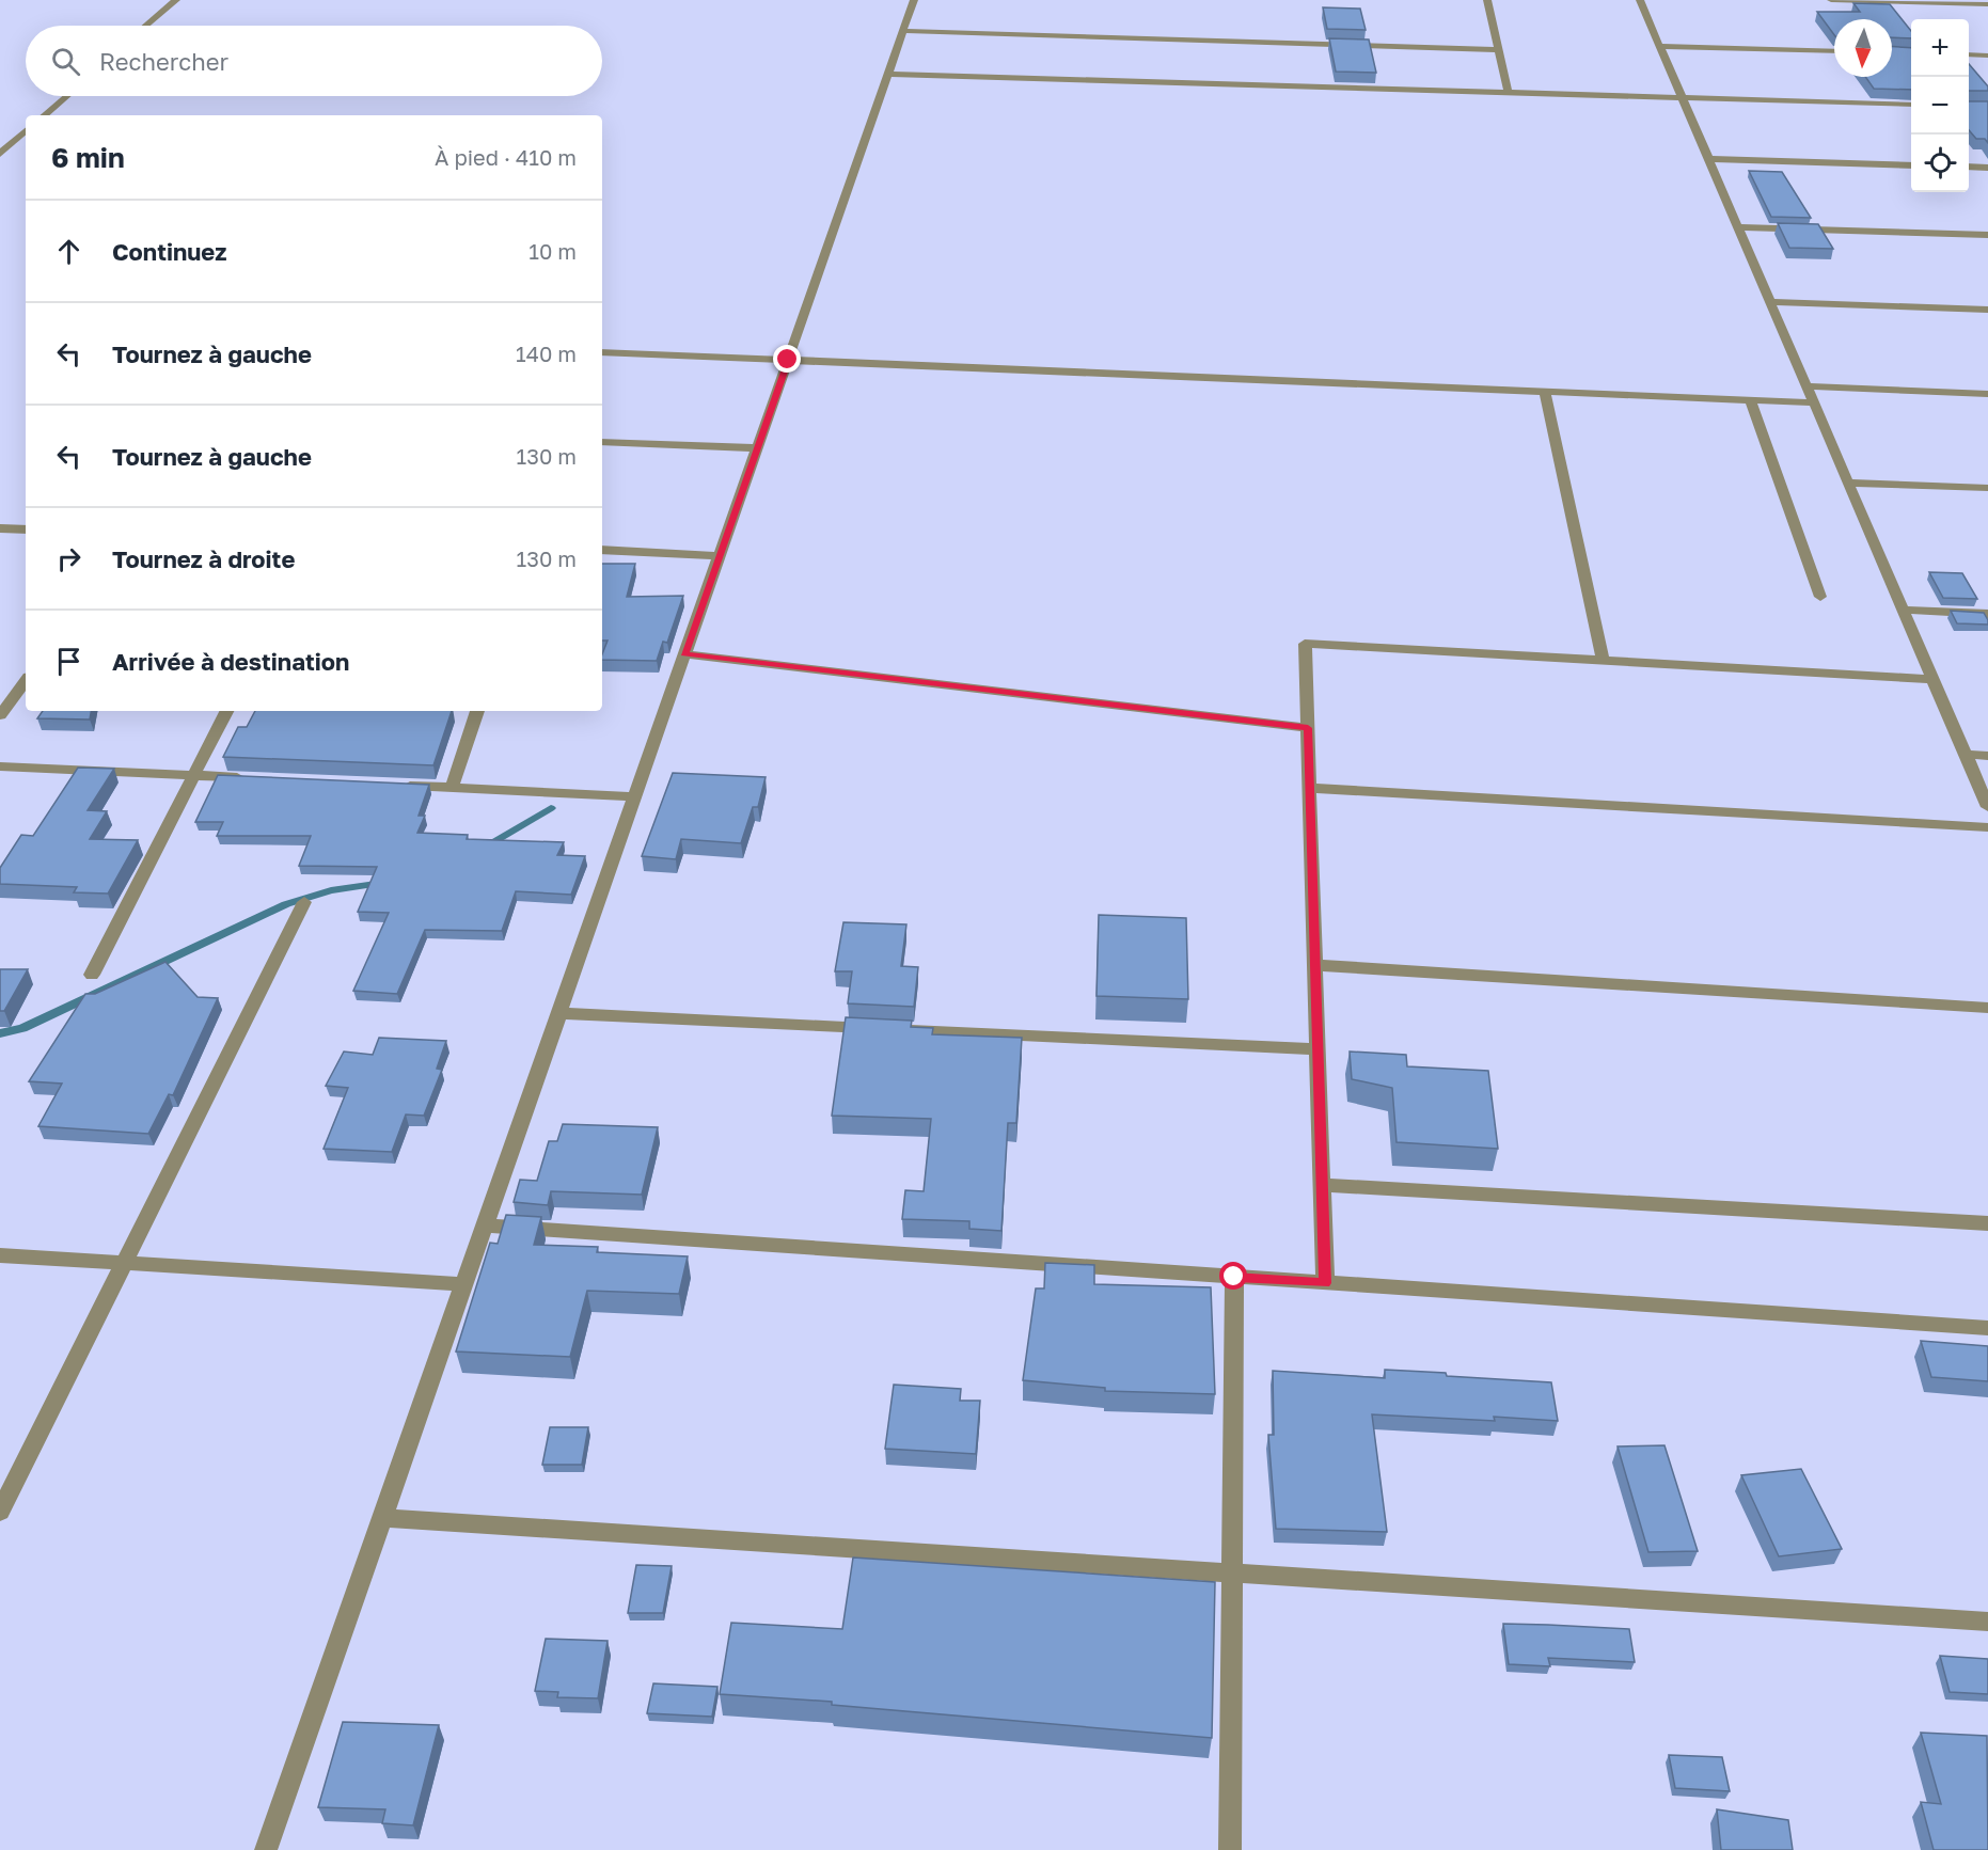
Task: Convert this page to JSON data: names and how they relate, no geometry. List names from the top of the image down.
{
  "north": "bottom",
  "page": {
    "map_buttons": ["+", "−"],
    "search": "Rechercher",
    "heading": ["6 min", "À pied · 410 m"],
    "list": [
      ["Continuez", "10 m"],
      ["Tournez à gauche", "140 m"],
      ["Tournez à gauche", "130 m"],
      ["Tournez à droite", "130 m"],
      "Arrivée à destination"
    ]
  }
}
